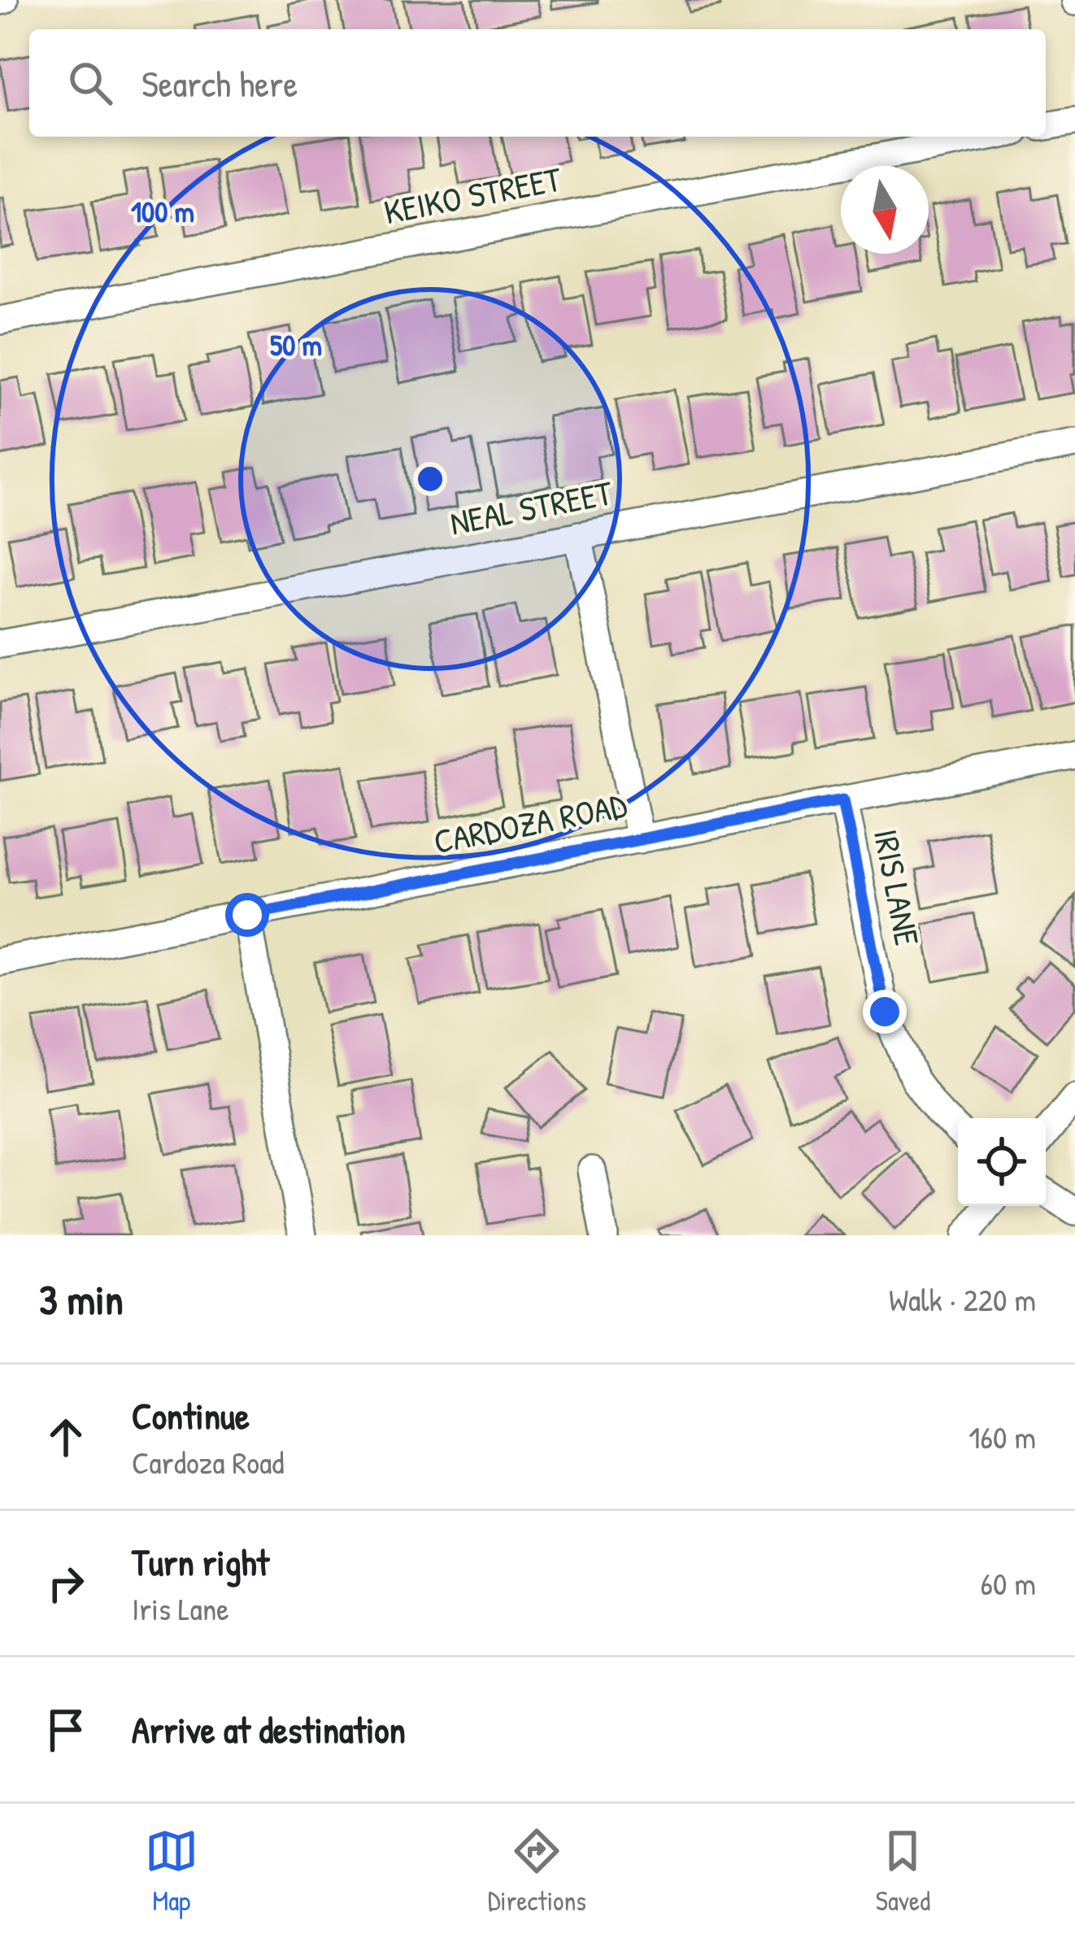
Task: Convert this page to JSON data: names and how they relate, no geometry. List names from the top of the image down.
{
  "streets": {
    "street": [
      "KEIKO STREET",
      "NEAL STREET",
      "CARDOZA ROAD",
      "IRIS LANE"
    ]
  },
  "crossings": [
    ["CARDOZA ROAD", "IRIS LANE"]
  ],
  "north": "bottom",
  "page": {
    "search": "Search here",
    "heading": ["3 min", "Walk · 220 m"],
    "list": [
      ["Continue", "Cardoza Road", "160 m"],
      ["Turn right", "Iris Lane", "60 m"],
      "Arrive at destination"
    ],
    "nav": ["Map", "Directions", "Saved"]
  },
  "rings": ["100 m", "50 m"]
}
